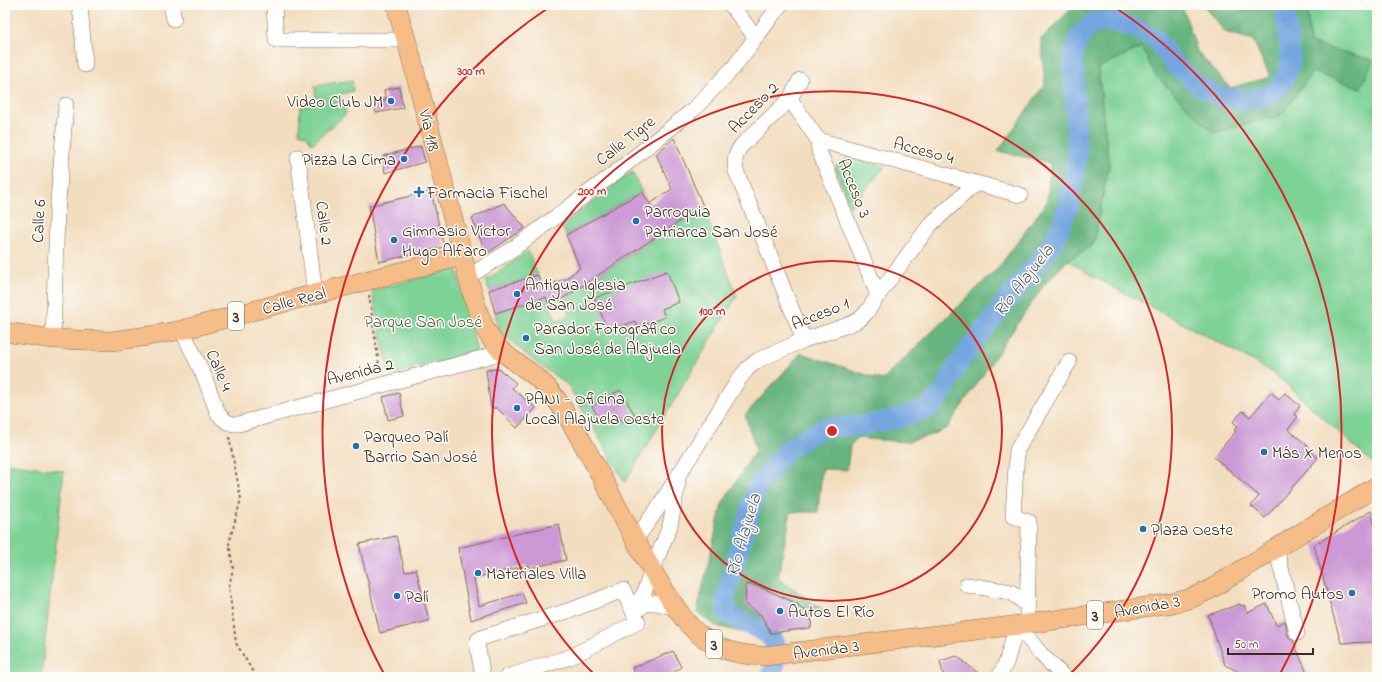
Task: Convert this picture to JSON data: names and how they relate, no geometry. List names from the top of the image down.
{
  "streets": {
    "main road": [
      "Vía 118",
      "Calle Real",
      "3",
      "Avenida 3"
    ],
    "street": [
      "Acceso 2",
      "Calle Tigre",
      "Acceso 4",
      "Acceso 3",
      "Calle 6",
      "Calle 2",
      "Acceso 1",
      "Calle 4",
      "Avenida 2"
    ]
  },
  "crossings": [
    ["Acceso 2", "Acceso 3"],
    ["Acceso 2", "Acceso 1"],
    ["Vía 118", "Calle Real"],
    ["Vía 118", "Avenida 3"],
    ["Calle Tigre", "Avenida 3"],
    ["Acceso 4", "Acceso 3"],
    ["Acceso 4", "Acceso 1"],
    ["Acceso 3", "Acceso 1"],
    ["Calle 6", "Calle Real"],
    ["Calle 2", "Calle Real"],
    ["Calle Real", "Calle 4"],
    ["Calle Real", "Avenida 3"],
    ["Acceso 1", "Avenida 3"],
    ["Calle 4", "Avenida 2"],
    ["Avenida 2", "Avenida 3"]
  ],
  "water": ["Río Alajuela"],
  "parks": ["Parque San José"],
  "places": {
    "other": [
      "Video Club JM",
      "Pizza La Cima",
      "Parroquia Patriarca San José",
      "Gimnasio Víctor Hugo Alfaro",
      "Antigua Iglesia de San José",
      "Parador Fotográfico San José de Alajuela",
      "PANI - Oficina Local Alajuela Oeste",
      "Parqueo Palí Barrio San José",
      "Más X Menos",
      "Plaza Oeste",
      "Materiales Villa",
      "Promo Autos",
      "Palí",
      "Autos El Río"
    ],
    "health": ["Farmacia Fischel"]
  },
  "scale_bar": "50 m",
  "rings": ["300 m", "200 m", "100 m"]
}
